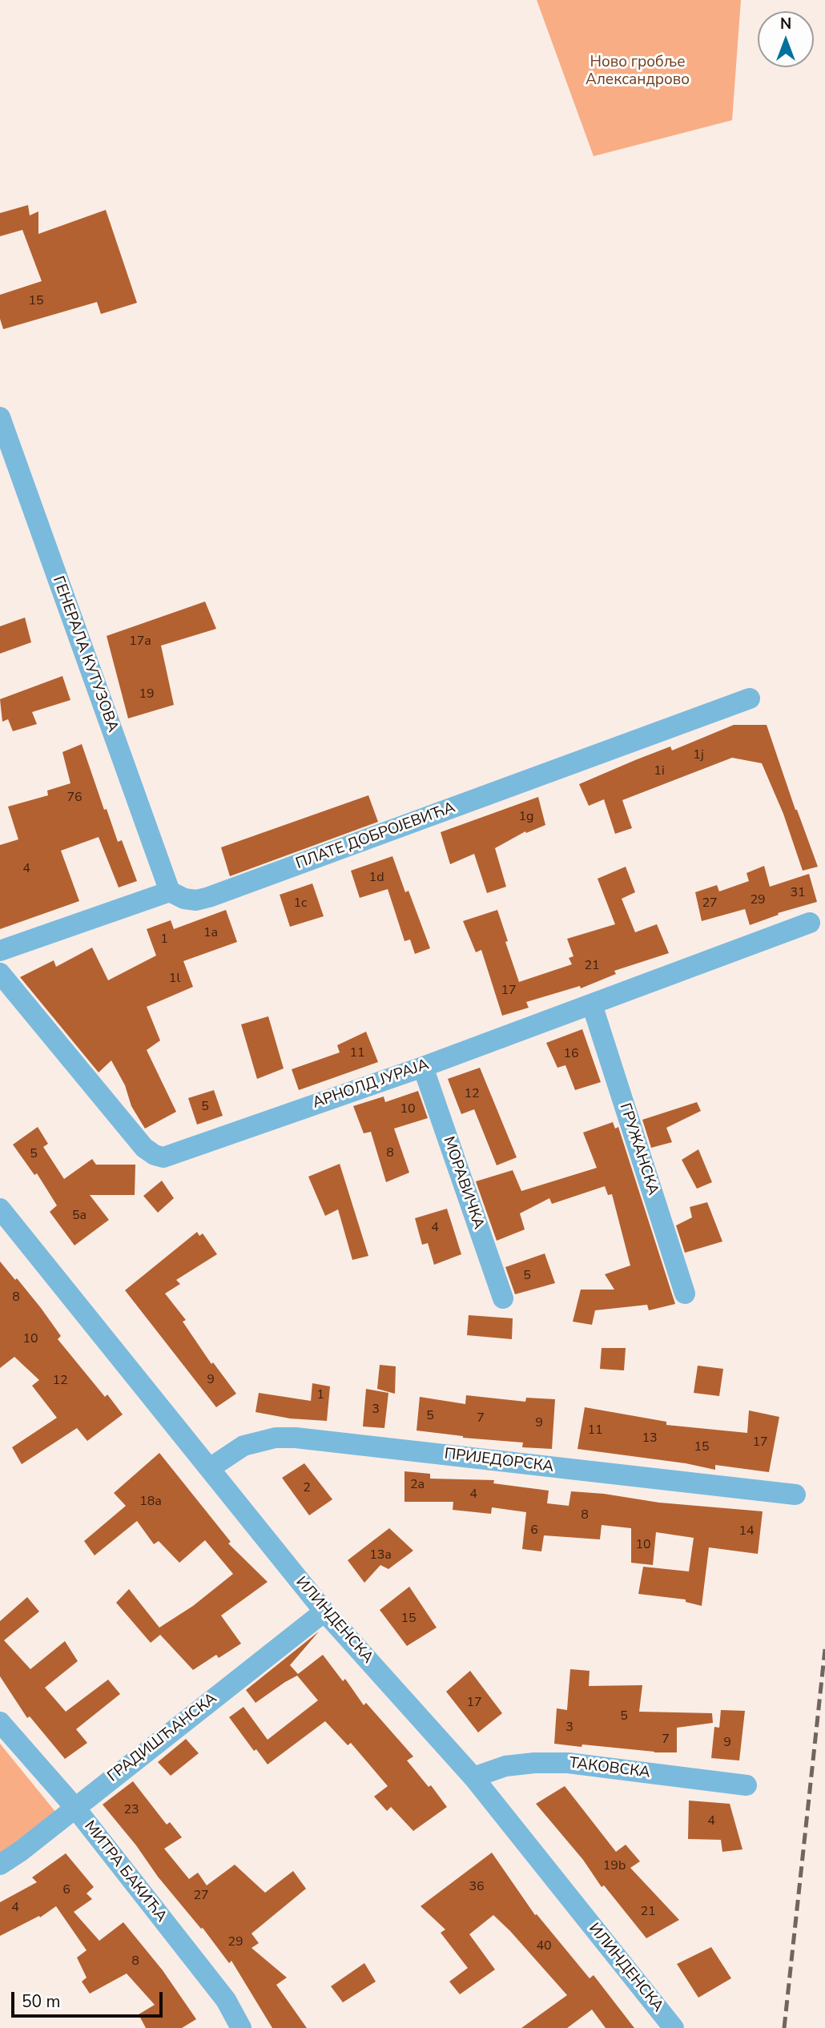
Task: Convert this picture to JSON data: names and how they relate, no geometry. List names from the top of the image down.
{
  "streets": {
    "street": [
      "ГЕНЕРАЛА КУТУЗОВА",
      "ПЛАТЕ ДОБРОЈЕВИЋА",
      "АРНОЛД ЈУРАЈА",
      "ГРУЖАНСКА",
      "МОРАВИЧКА",
      "ПРИЈЕДОРСКА",
      "ИЛИНДЕНСКА",
      "ГРАДИШЋАНСКА",
      "ТАКОВСКА",
      "МИТРА БАКИЋА"
    ]
  },
  "crossings": [
    ["ГЕНЕРАЛА КУТУЗОВА", "ПЛАТЕ ДОБРОЈЕВИЋА"],
    ["АРНОЛД ЈУРАЈА", "ГРУЖАНСКА"],
    ["АРНОЛД ЈУРАЈА", "МОРАВИЧКА"],
    ["ПРИЈЕДОРСКА", "ИЛИНДЕНСКА"],
    ["ИЛИНДЕНСКА", "ГРАДИШЋАНСКА"],
    ["ИЛИНДЕНСКА", "ТАКОВСКА"],
    ["ГРАДИШЋАНСКА", "МИТРА БАКИЋА"]
  ],
  "parks": ["Ново гробље Александрово"],
  "house_numbers": [
    "15",
    "17a",
    "19",
    "1j",
    "1i",
    "76",
    "1g",
    "4",
    "1d",
    "31",
    "29",
    "1c",
    "27",
    "1a",
    "1",
    "21",
    "1l",
    "17",
    "11",
    "16",
    "12",
    "5",
    "10",
    "8",
    "5",
    "5a",
    "4",
    "5",
    "8",
    "10",
    "9",
    "12",
    "1",
    "3",
    "5",
    "7",
    "9",
    "11",
    "13",
    "17",
    "15",
    "2a",
    "2",
    "4",
    "18a",
    "8",
    "6",
    "14",
    "10",
    "13a",
    "15",
    "17",
    "5",
    "3",
    "7",
    "9",
    "23",
    "4",
    "19b",
    "36",
    "6",
    "27",
    "4",
    "21",
    "29",
    "40",
    "8"
  ],
  "scale_bar": "50 m",
  "north": "top"
}
